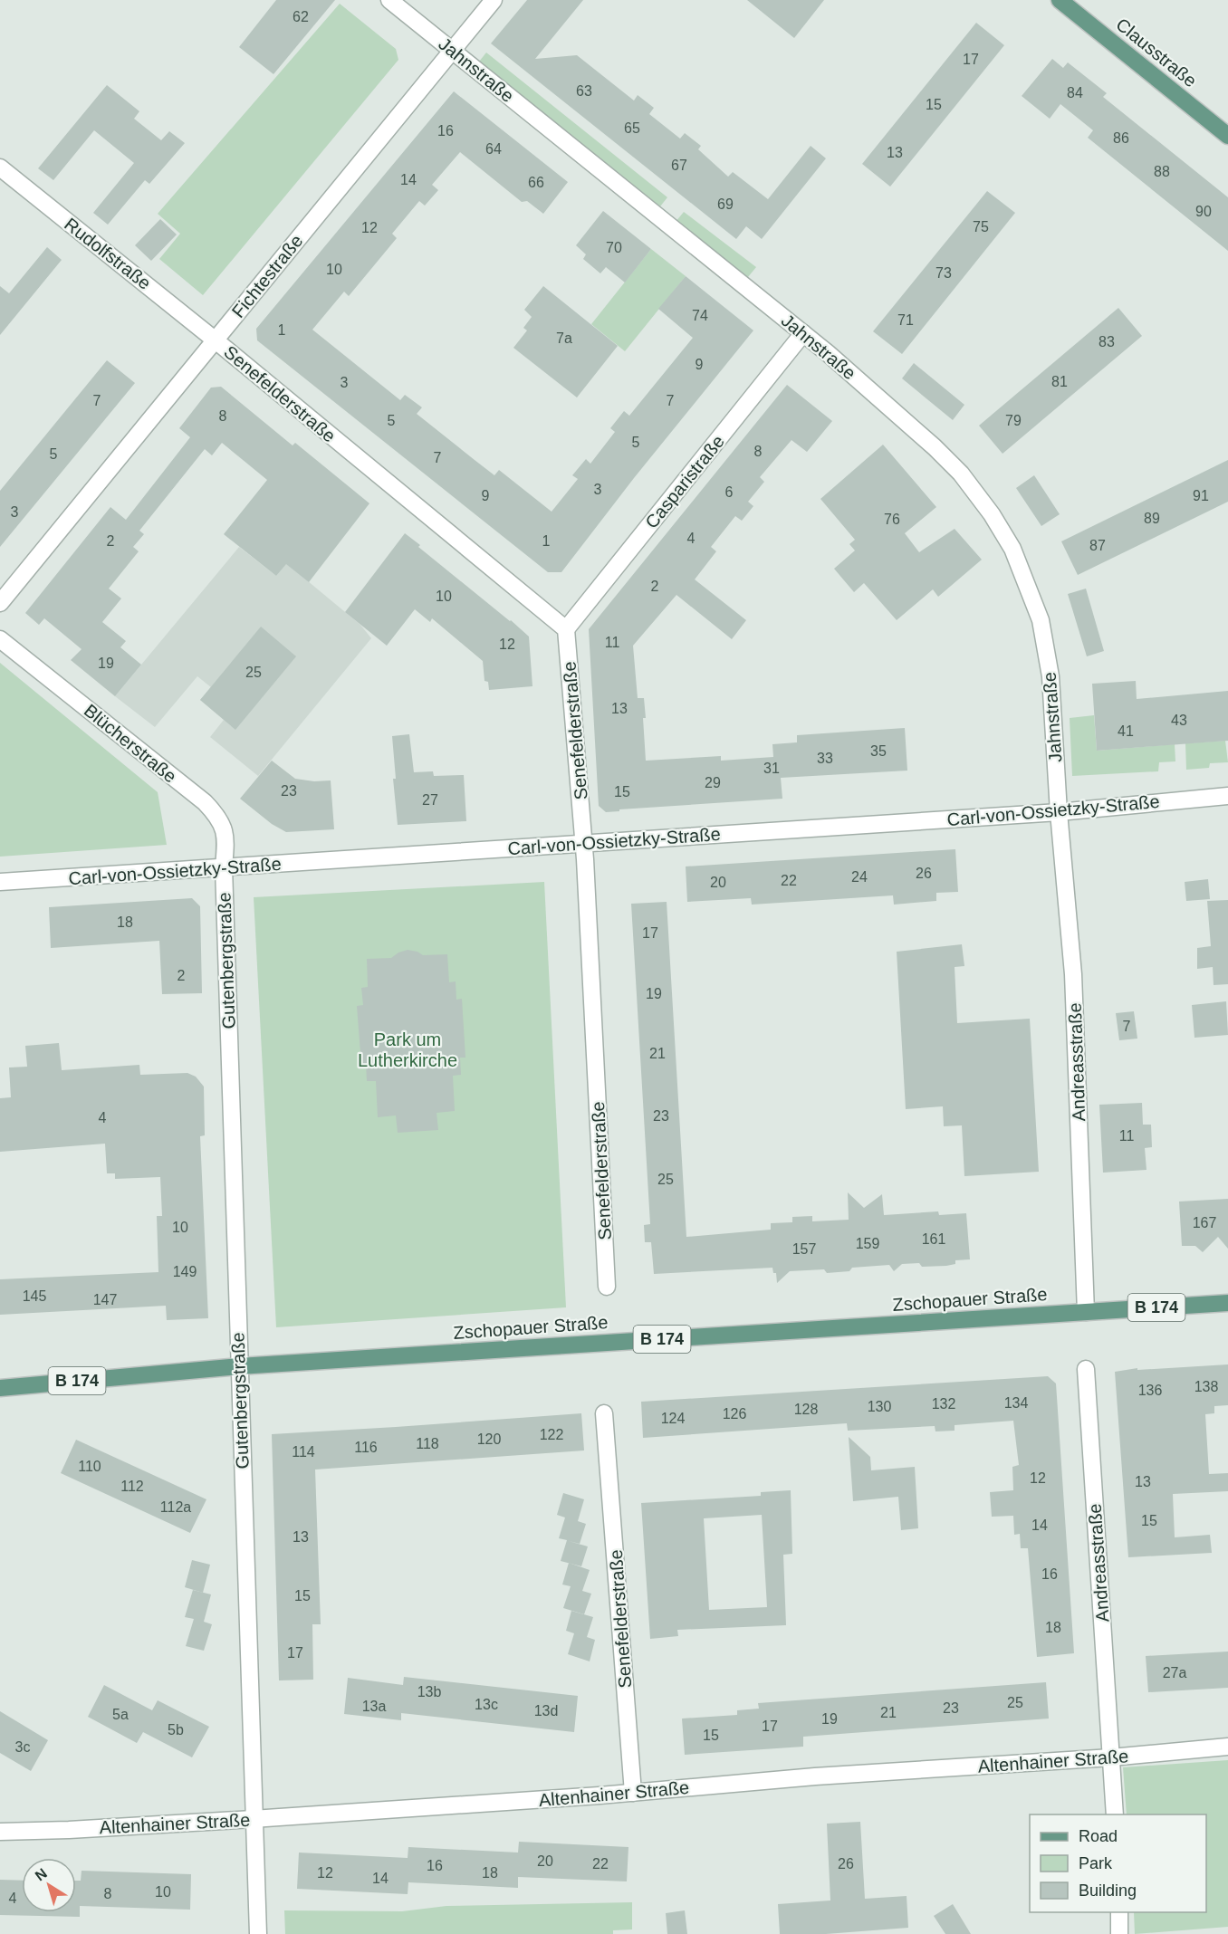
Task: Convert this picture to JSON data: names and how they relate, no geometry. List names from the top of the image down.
{
  "streets": {
    "main road": ["Clausstraße", "Zschopauer Straße", "B 174"],
    "street": [
      "Jahnstraße",
      "Rudolfstraße",
      "Fichtestraße",
      "Senefelderstraße",
      "Casparistraße",
      "Blücherstraße",
      "Carl-von-Ossietzky-Straße",
      "Gutenbergstraße",
      "Andreasstraße",
      "Altenhainer Straße"
    ]
  },
  "crossings": [
    ["Jahnstraße", "Fichtestraße"],
    ["Jahnstraße", "Casparistraße"],
    ["Jahnstraße", "Carl-von-Ossietzky-Straße"],
    ["Jahnstraße", "Andreasstraße"],
    ["Rudolfstraße", "Fichtestraße"],
    ["Rudolfstraße", "Senefelderstraße"],
    ["Fichtestraße", "Senefelderstraße"],
    ["Senefelderstraße", "Casparistraße"],
    ["Senefelderstraße", "Carl-von-Ossietzky-Straße"],
    ["Senefelderstraße", "Altenhainer Straße"],
    ["Blücherstraße", "Carl-von-Ossietzky-Straße"],
    ["Blücherstraße", "Gutenbergstraße"],
    ["Carl-von-Ossietzky-Straße", "Gutenbergstraße"],
    ["Carl-von-Ossietzky-Straße", "Andreasstraße"],
    ["Gutenbergstraße", "Zschopauer Straße"],
    ["Gutenbergstraße", "Altenhainer Straße"],
    ["Andreasstraße", "Zschopauer Straße"],
    ["Andreasstraße", "Altenhainer Straße"]
  ],
  "parks": ["Park um Lutherkirche"],
  "house_numbers": [
    "62",
    "17",
    "63",
    "84",
    "15",
    "65",
    "16",
    "86",
    "64",
    "13",
    "67",
    "88",
    "14",
    "66",
    "69",
    "90",
    "75",
    "12",
    "70",
    "10",
    "73",
    "74",
    "71",
    "1",
    "7a",
    "83",
    "9",
    "81",
    "3",
    "7",
    "7",
    "8",
    "5",
    "79",
    "5",
    "8",
    "5",
    "7",
    "3",
    "6",
    "9",
    "91",
    "3",
    "89",
    "76",
    "4",
    "2",
    "1",
    "87",
    "2",
    "10",
    "11",
    "12",
    "19",
    "25",
    "13",
    "43",
    "41",
    "35",
    "33",
    "31",
    "29",
    "23",
    "15",
    "27",
    "26",
    "24",
    "22",
    "20",
    "18",
    "17",
    "2",
    "19",
    "7",
    "21",
    "23",
    "4",
    "11",
    "25",
    "167",
    "10",
    "161",
    "159",
    "157",
    "149",
    "145",
    "147",
    "138",
    "136",
    "134",
    "132",
    "130",
    "128",
    "126",
    "124",
    "122",
    "120",
    "118",
    "116",
    "114",
    "110",
    "12",
    "13",
    "112",
    "112a",
    "15",
    "14",
    "13",
    "16",
    "15",
    "18",
    "17",
    "27a",
    "13b",
    "25",
    "13c",
    "13a",
    "23",
    "13d",
    "21",
    "5a",
    "19",
    "17",
    "5b",
    "15",
    "3c",
    "20",
    "22",
    "26",
    "16",
    "12",
    "18",
    "14",
    "10",
    "8",
    "4"
  ],
  "legend": ["Road", "Park", "Building"],
  "north": "top left"
}
